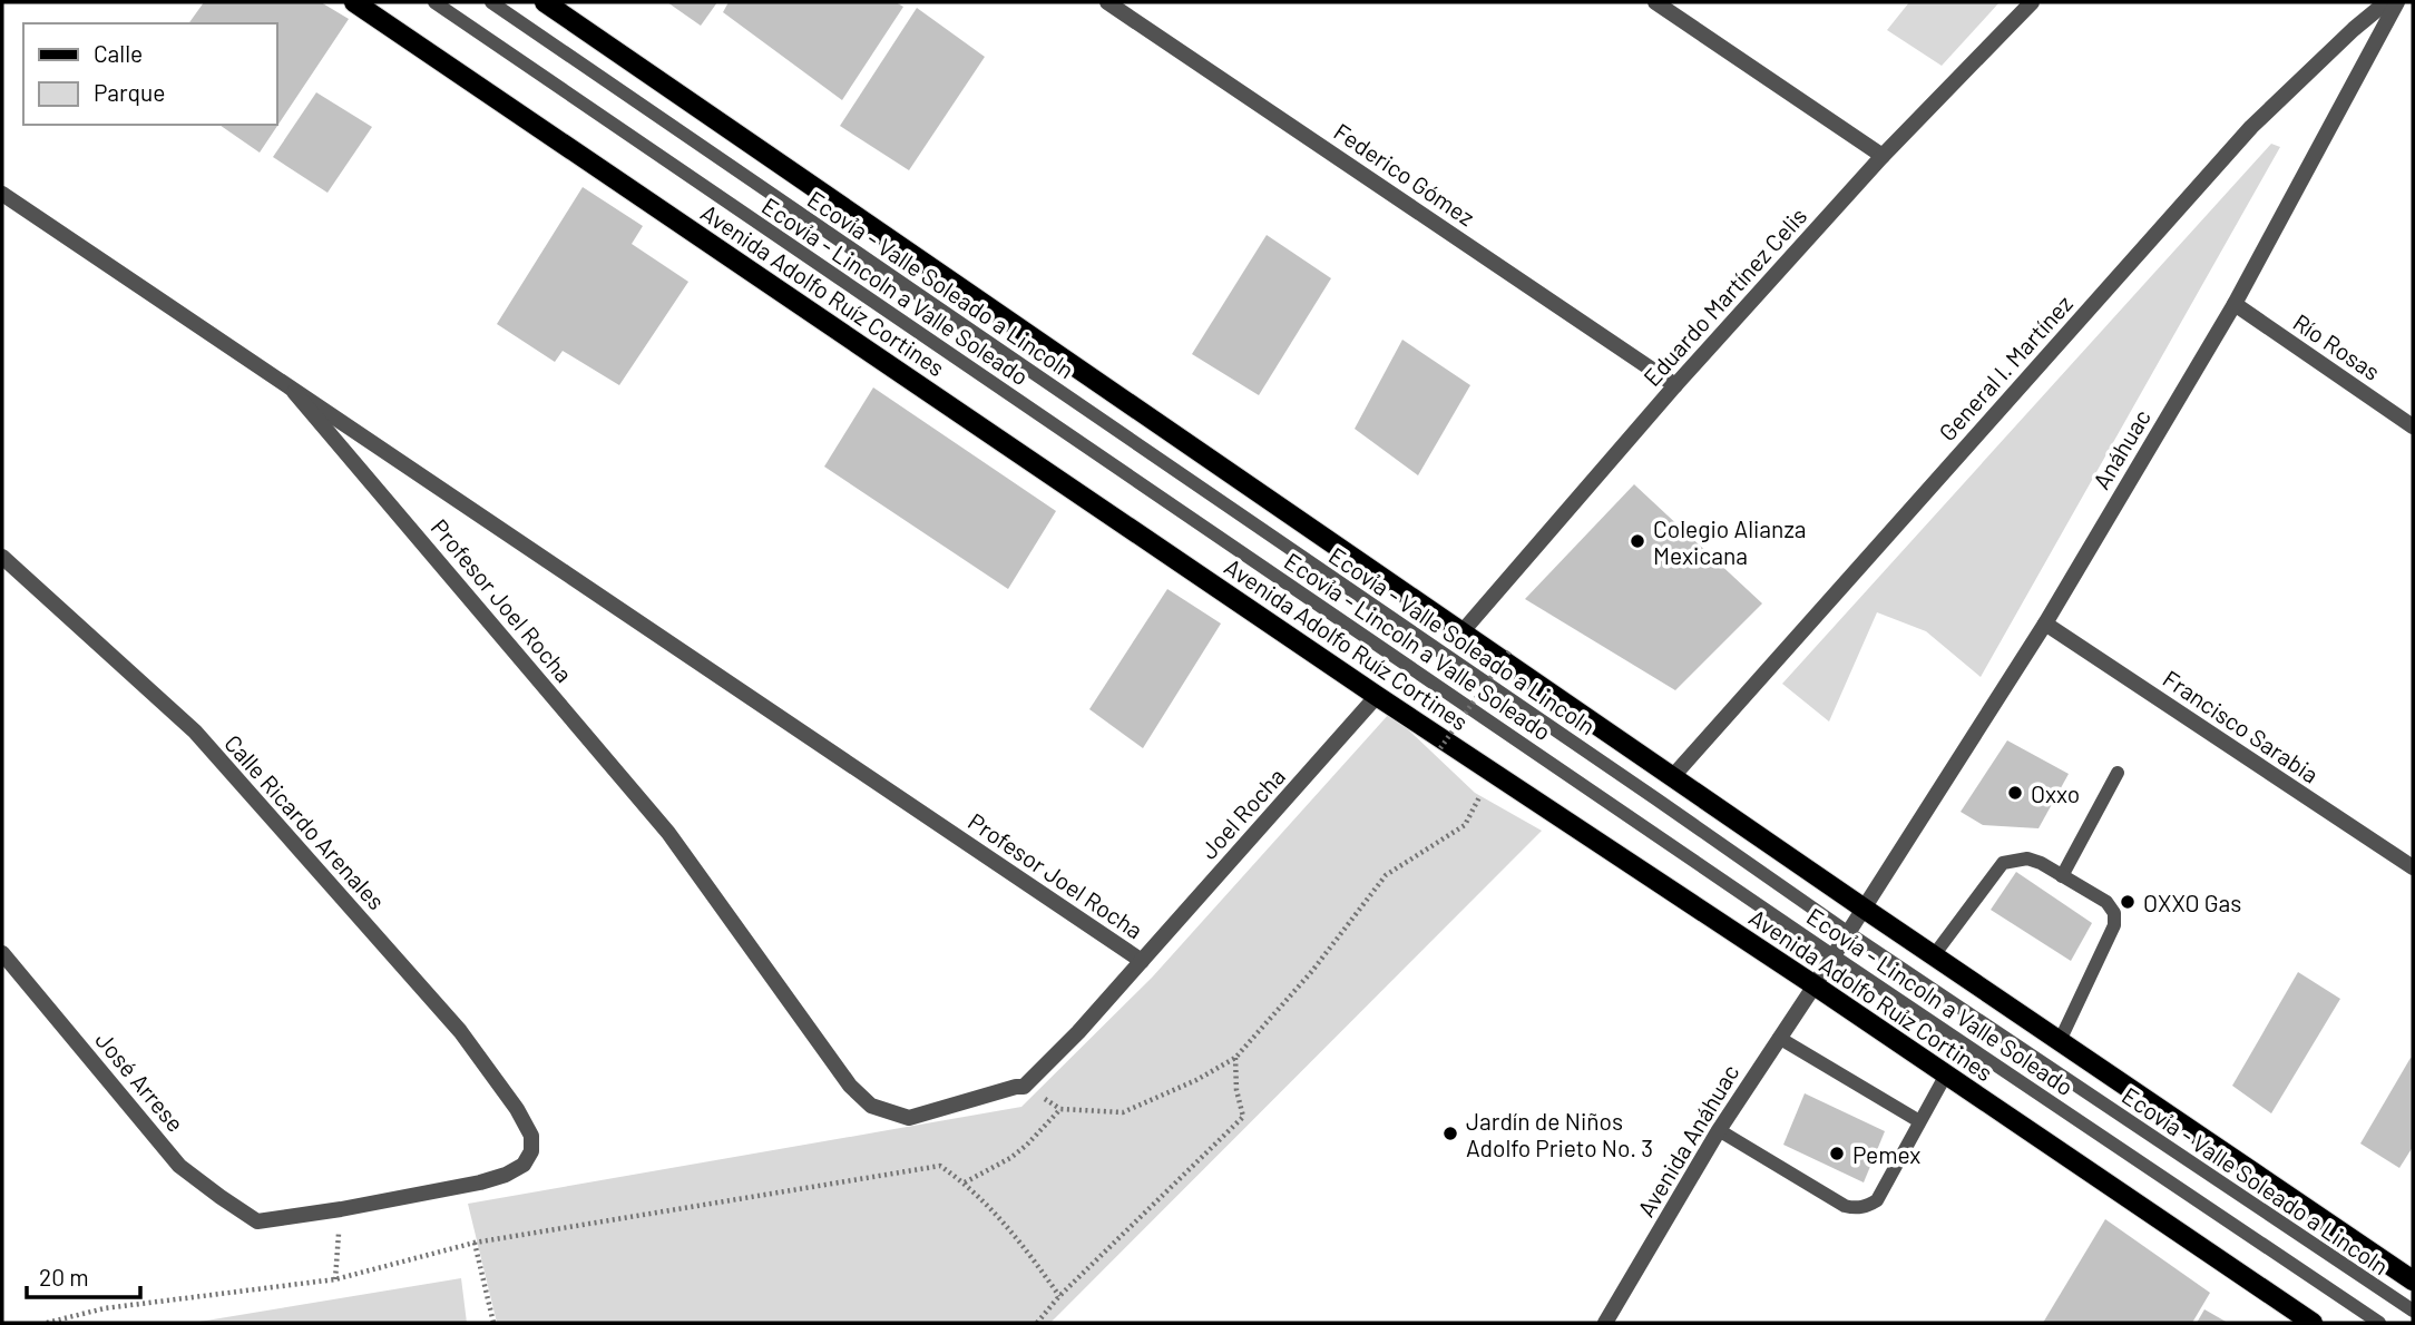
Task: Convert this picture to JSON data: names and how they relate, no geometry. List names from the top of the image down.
{
  "streets": {
    "main road": ["Avenida Adolfo Ruíz Cortines"],
    "street": [
      "Federico Gómez",
      "Eduardo Martínez Celis",
      "Río Rosas",
      "General I. Martínez",
      "Anáhuac",
      "Profesor Joel Rocha",
      "Francisco Sarabia",
      "Joel Rocha",
      "Calle Ricardo Arenales",
      "José Arrese",
      "Avenida Anáhuac"
    ],
    "lane": ["Ecovía - Valle Soleado a Lincoln", "Ecovía - Lincoln a Valle Soleado"]
  },
  "crossings": [
    ["Federico Gómez", "Eduardo Martínez Celis"],
    ["Ecovía - Valle Soleado a Lincoln", "Anáhuac"],
    ["Avenida Adolfo Ruíz Cortines", "Joel Rocha"],
    ["Avenida Adolfo Ruíz Cortines", "Avenida Anáhuac"],
    ["Ecovía - Lincoln a Valle Soleado", "Anáhuac"],
    ["Ecovía - Lincoln a Valle Soleado", "Avenida Anáhuac"],
    ["Río Rosas", "Anáhuac"],
    ["Anáhuac", "Francisco Sarabia"],
    ["Anáhuac", "Avenida Anáhuac"],
    ["Profesor Joel Rocha", "Joel Rocha"],
    ["Calle Ricardo Arenales", "José Arrese"]
  ],
  "places": [
    "Colegio Alianza Mexicana",
    "Oxxo",
    "OXXO Gas",
    "Jardín de Niños Adolfo Prieto No. 3",
    "Pemex"
  ],
  "legend": ["Calle", "Parque"],
  "scale_bar": "20 m"
}
